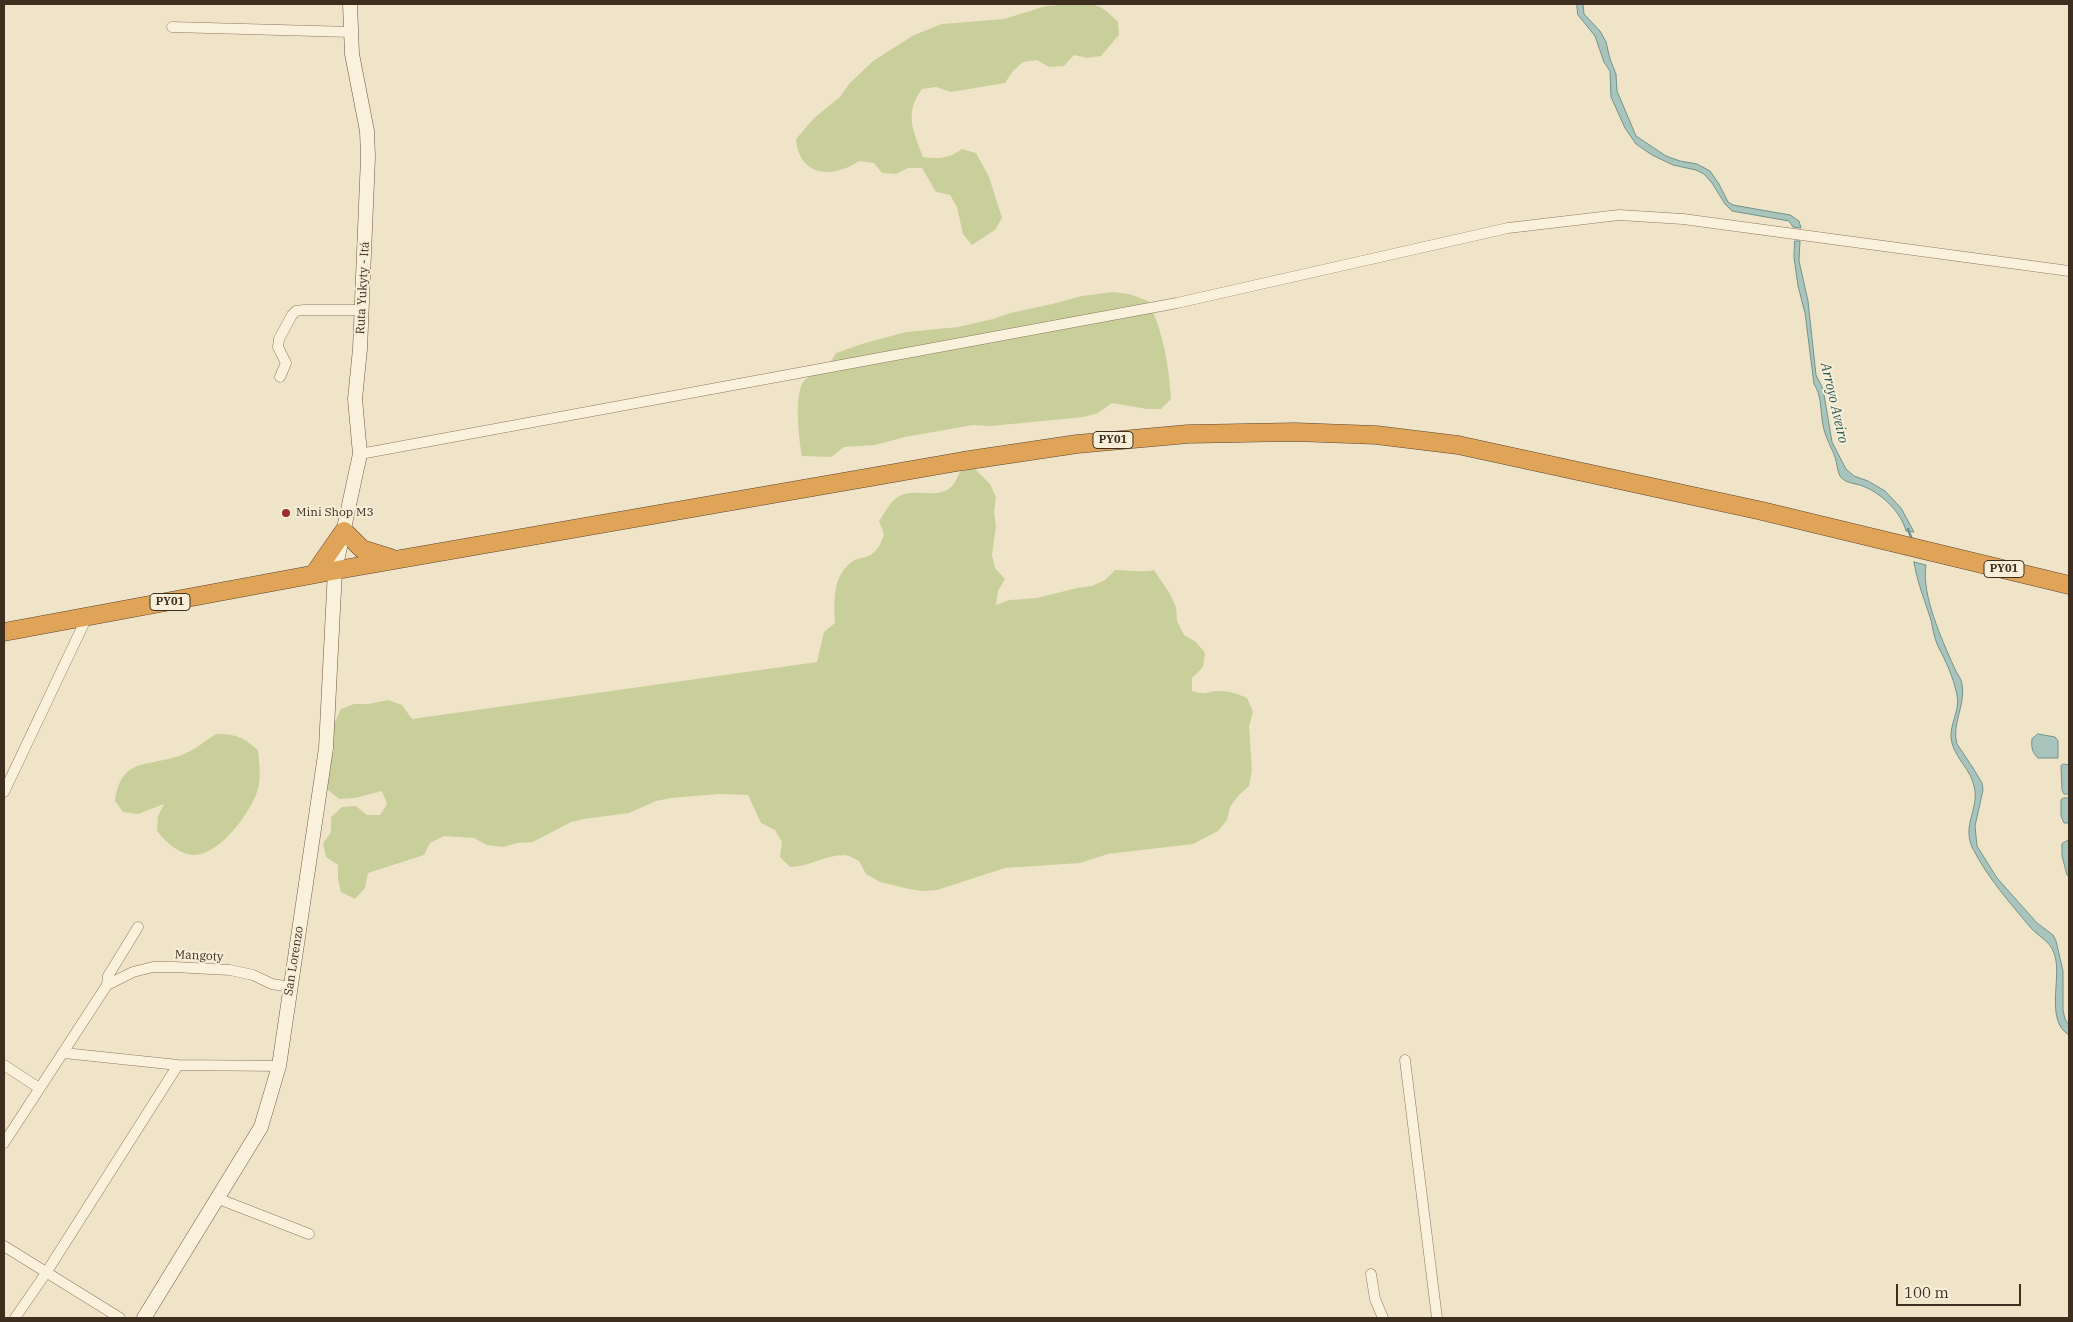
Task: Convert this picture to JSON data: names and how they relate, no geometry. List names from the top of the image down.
{
  "streets": {
    "highway": ["PY01"],
    "street": ["Ruta Yukyty - Itá", "Mangoty", "San Lorenzo"]
  },
  "crossings": [
    ["Ruta Yukyty - Itá", "PY01"],
    ["Ruta Yukyty - Itá", "San Lorenzo"],
    ["PY01", "San Lorenzo"],
    ["Mangoty", "San Lorenzo"]
  ],
  "water": ["Arroyo Aveiro"],
  "places": ["Mini Shop M3"],
  "scale_bar": "100 m"
}
